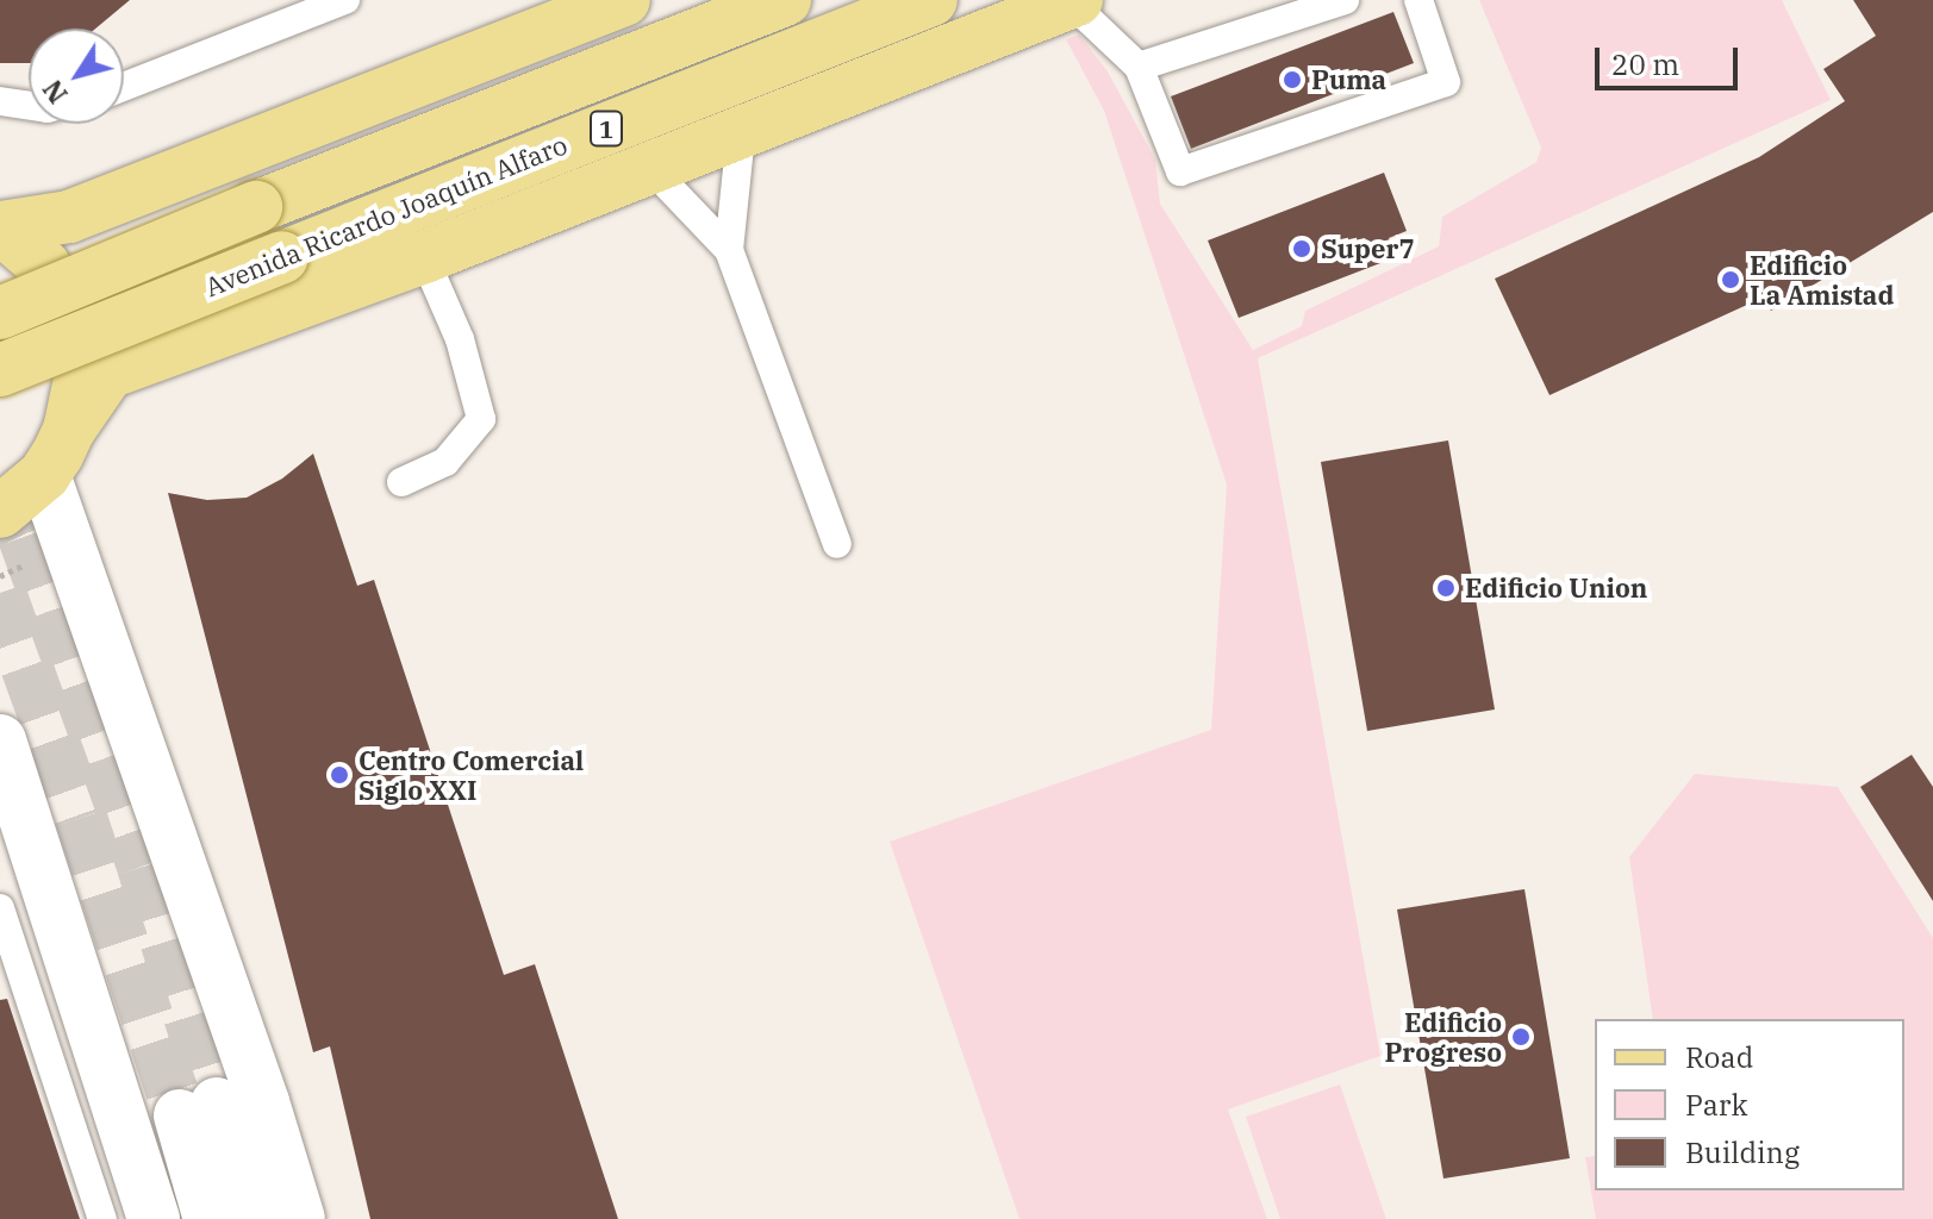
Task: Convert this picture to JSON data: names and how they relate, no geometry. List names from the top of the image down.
{
  "streets": {
    "main road": ["1", "Avenida Ricardo Joaquín Alfaro"]
  },
  "places": [
    "Puma",
    "Super7",
    "Edificio La Amistad",
    "Edificio Union",
    "Centro Comercial Siglo XXI",
    "Edificio Progreso"
  ],
  "legend": ["Road", "Park", "Building"],
  "scale_bar": "20 m",
  "north": "bottom left"
}
